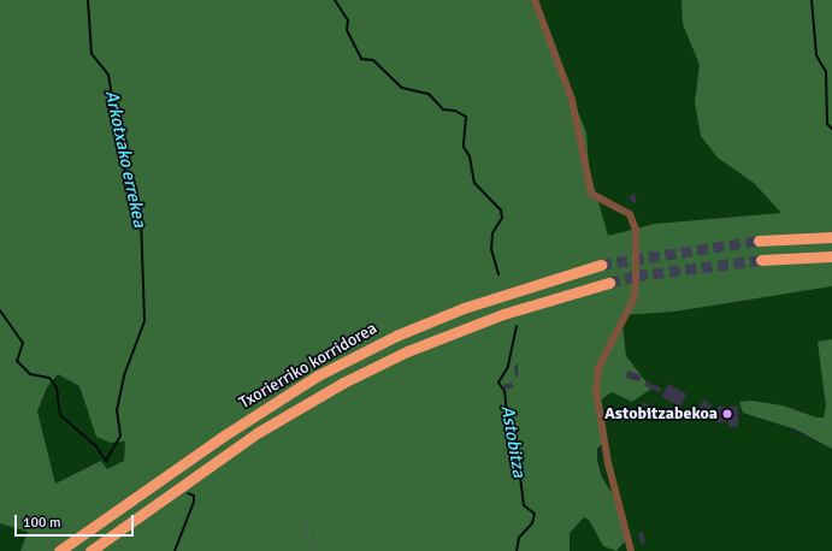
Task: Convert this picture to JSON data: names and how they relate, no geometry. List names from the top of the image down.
{
  "streets": {
    "highway": ["Txorierriko korridorea"]
  },
  "water": ["Arkotxako errekea", "Astobitza"],
  "places": ["Astobitzabekoa"],
  "scale_bar": "100 m"
}
